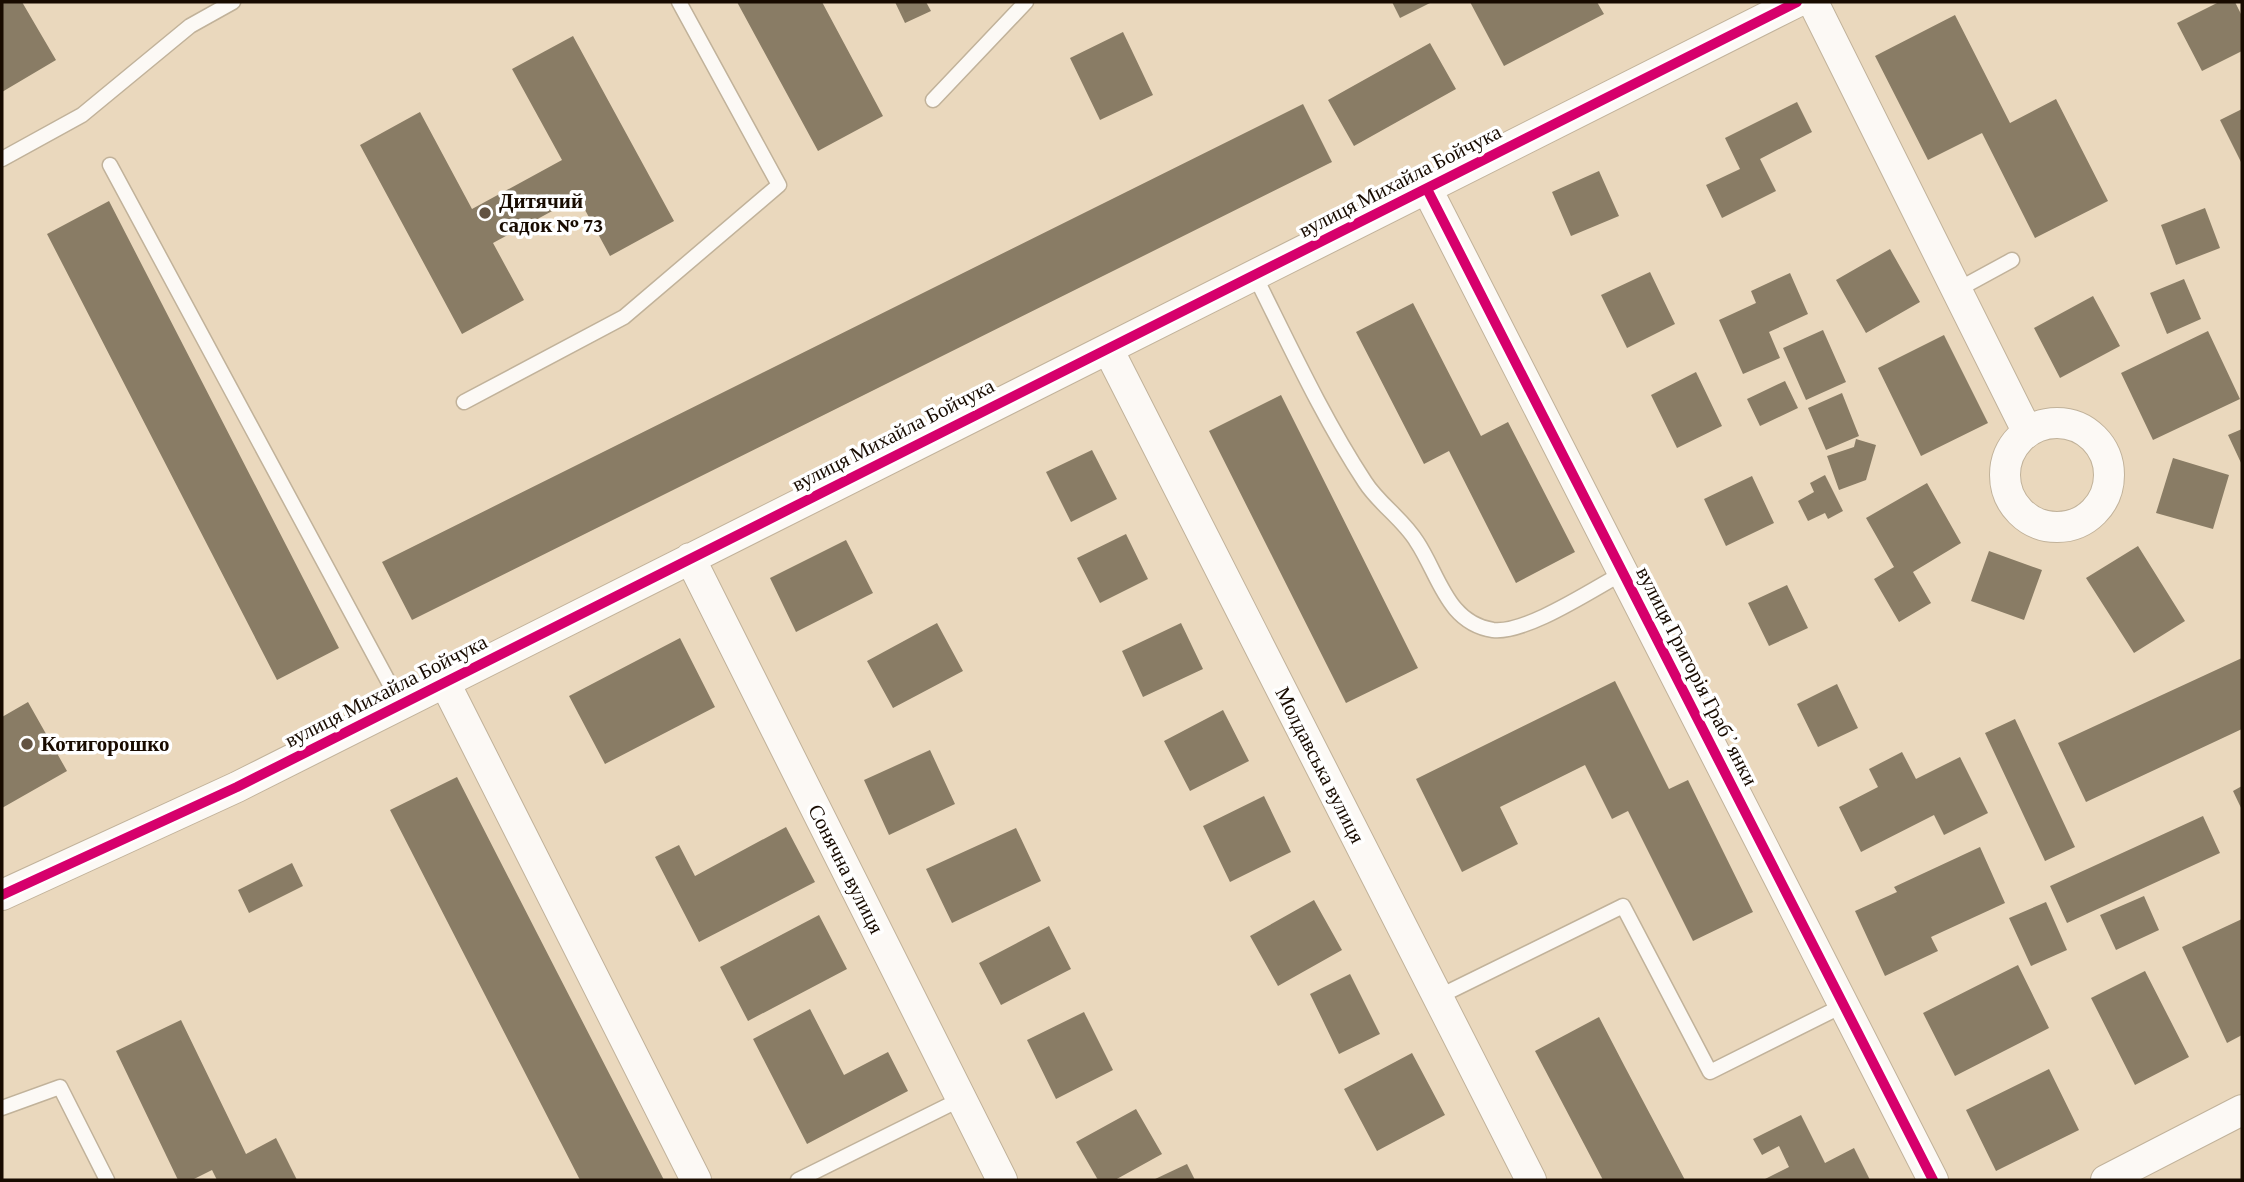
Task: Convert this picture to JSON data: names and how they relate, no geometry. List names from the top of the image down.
{
  "streets": {
    "street": [
      "вулиця Михайла Бойчука",
      "вулиця Григорія Грабʼянки",
      "Молдавська вулиця",
      "Сонячна вулиця"
    ]
  },
  "crossings": [
    ["вулиця Михайла Бойчука", "вулиця Григорія Грабʼянки"],
    ["вулиця Михайла Бойчука", "Молдавська вулиця"],
    ["вулиця Михайла Бойчука", "Сонячна вулиця"]
  ],
  "places": ["Дитячий садок № 73", "Котигорошко"]
}
